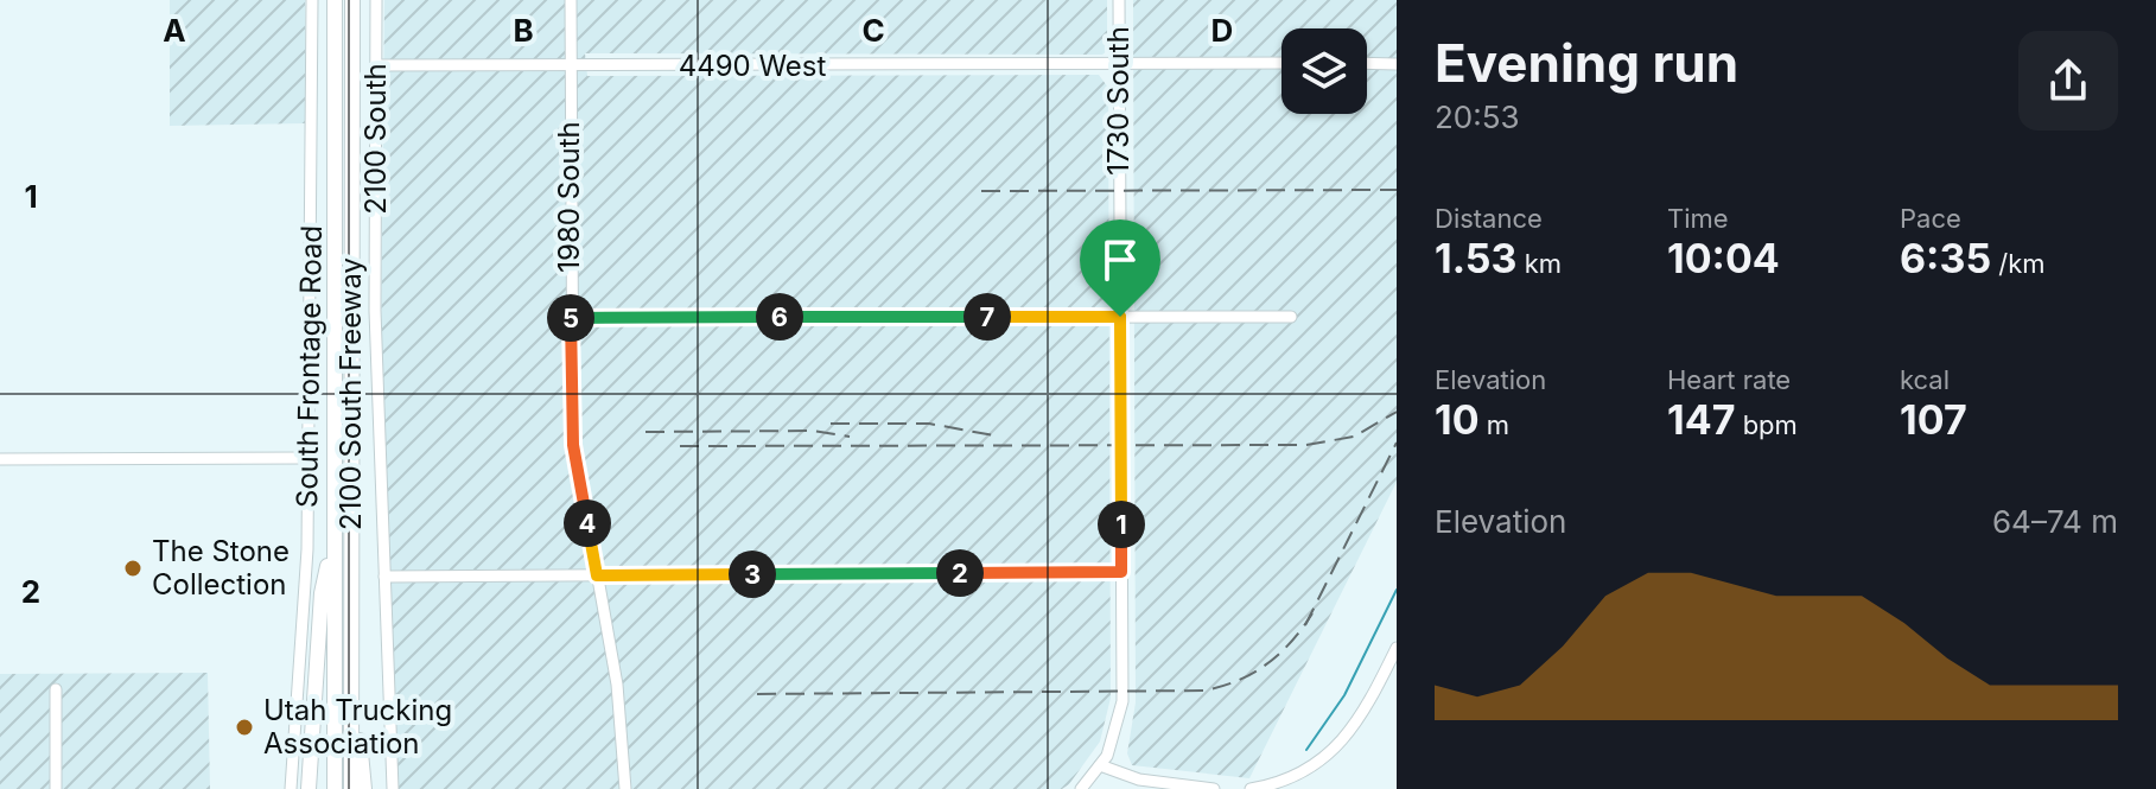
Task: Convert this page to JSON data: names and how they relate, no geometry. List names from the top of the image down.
{
  "streets": {
    "highway": ["2100 South Freeway"],
    "street": [
      "4490 West",
      "1730 South",
      "2100 South",
      "1980 South",
      "South Frontage Road"
    ]
  },
  "crossings": [
    ["4490 West", "1730 South"],
    ["4490 West", "2100 South"],
    ["4490 West", "1980 South"]
  ],
  "places": ["The Stone Collection", "Utah Trucking Association"],
  "page": {
    "heading": ["Evening run", "20:53"],
    "stats": [
      ["Distance", "1.53 km"],
      ["Time", "10:04"],
      ["Pace", "6:35 /km"],
      ["Elevation", "10 m"],
      ["Heart rate", "147 bpm"],
      ["kcal", "107"]
    ],
    "pins": [
      "6",
      "7",
      "5",
      "4",
      "1",
      "2",
      "3"
    ],
    "chart": ["Elevation", "64–74 m"]
  },
  "grid": {
    "columns": [
      "A",
      "B",
      "C",
      "D"
    ],
    "rows": ["1", "2"]
  }
}
